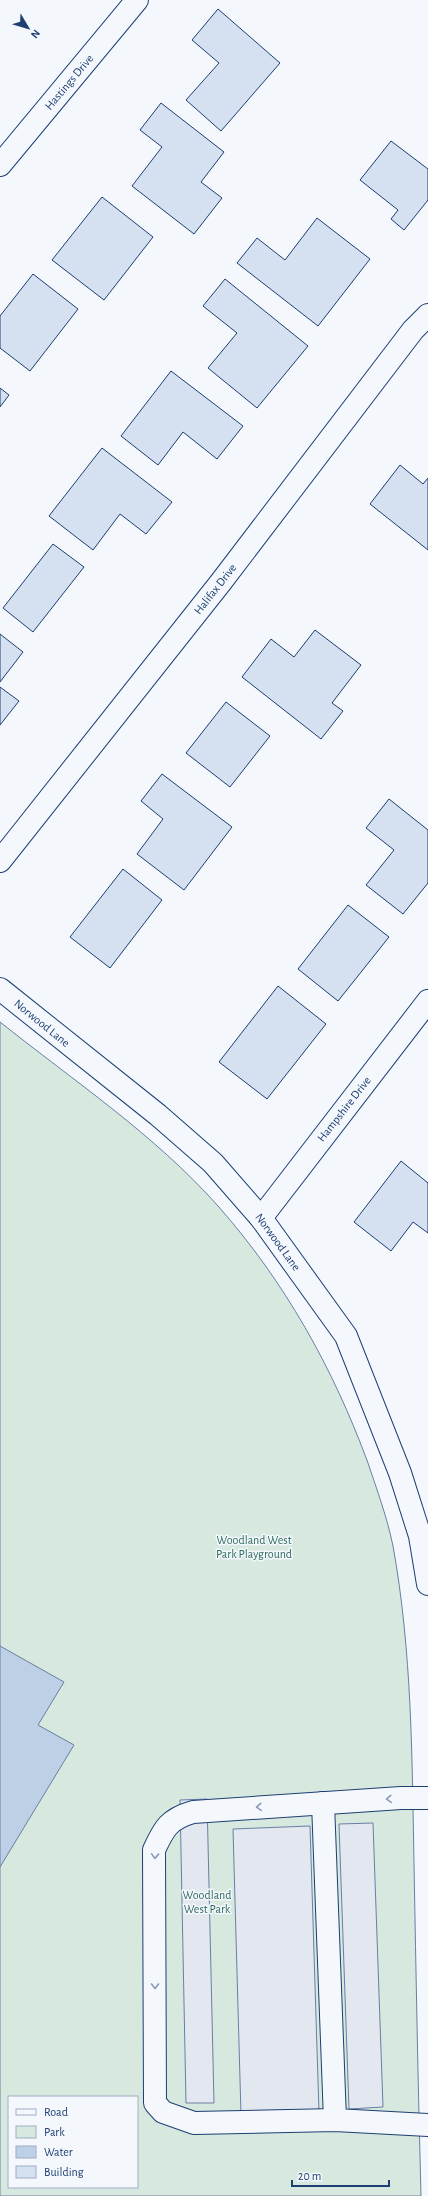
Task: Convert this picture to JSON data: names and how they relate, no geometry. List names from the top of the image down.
{
  "streets": {
    "street": [
      "Hastings Drive",
      "Halifax Drive",
      "Norwood Lane",
      "Hampshire Drive"
    ]
  },
  "crossings": [
    ["Norwood Lane", "Hampshire Drive"]
  ],
  "parks": ["Woodland West Park Playground", "Woodland West Park"],
  "legend": [
    "Road",
    "Park",
    "Water",
    "Building"
  ],
  "scale_bar": "20 m",
  "north": "bottom right"
}
